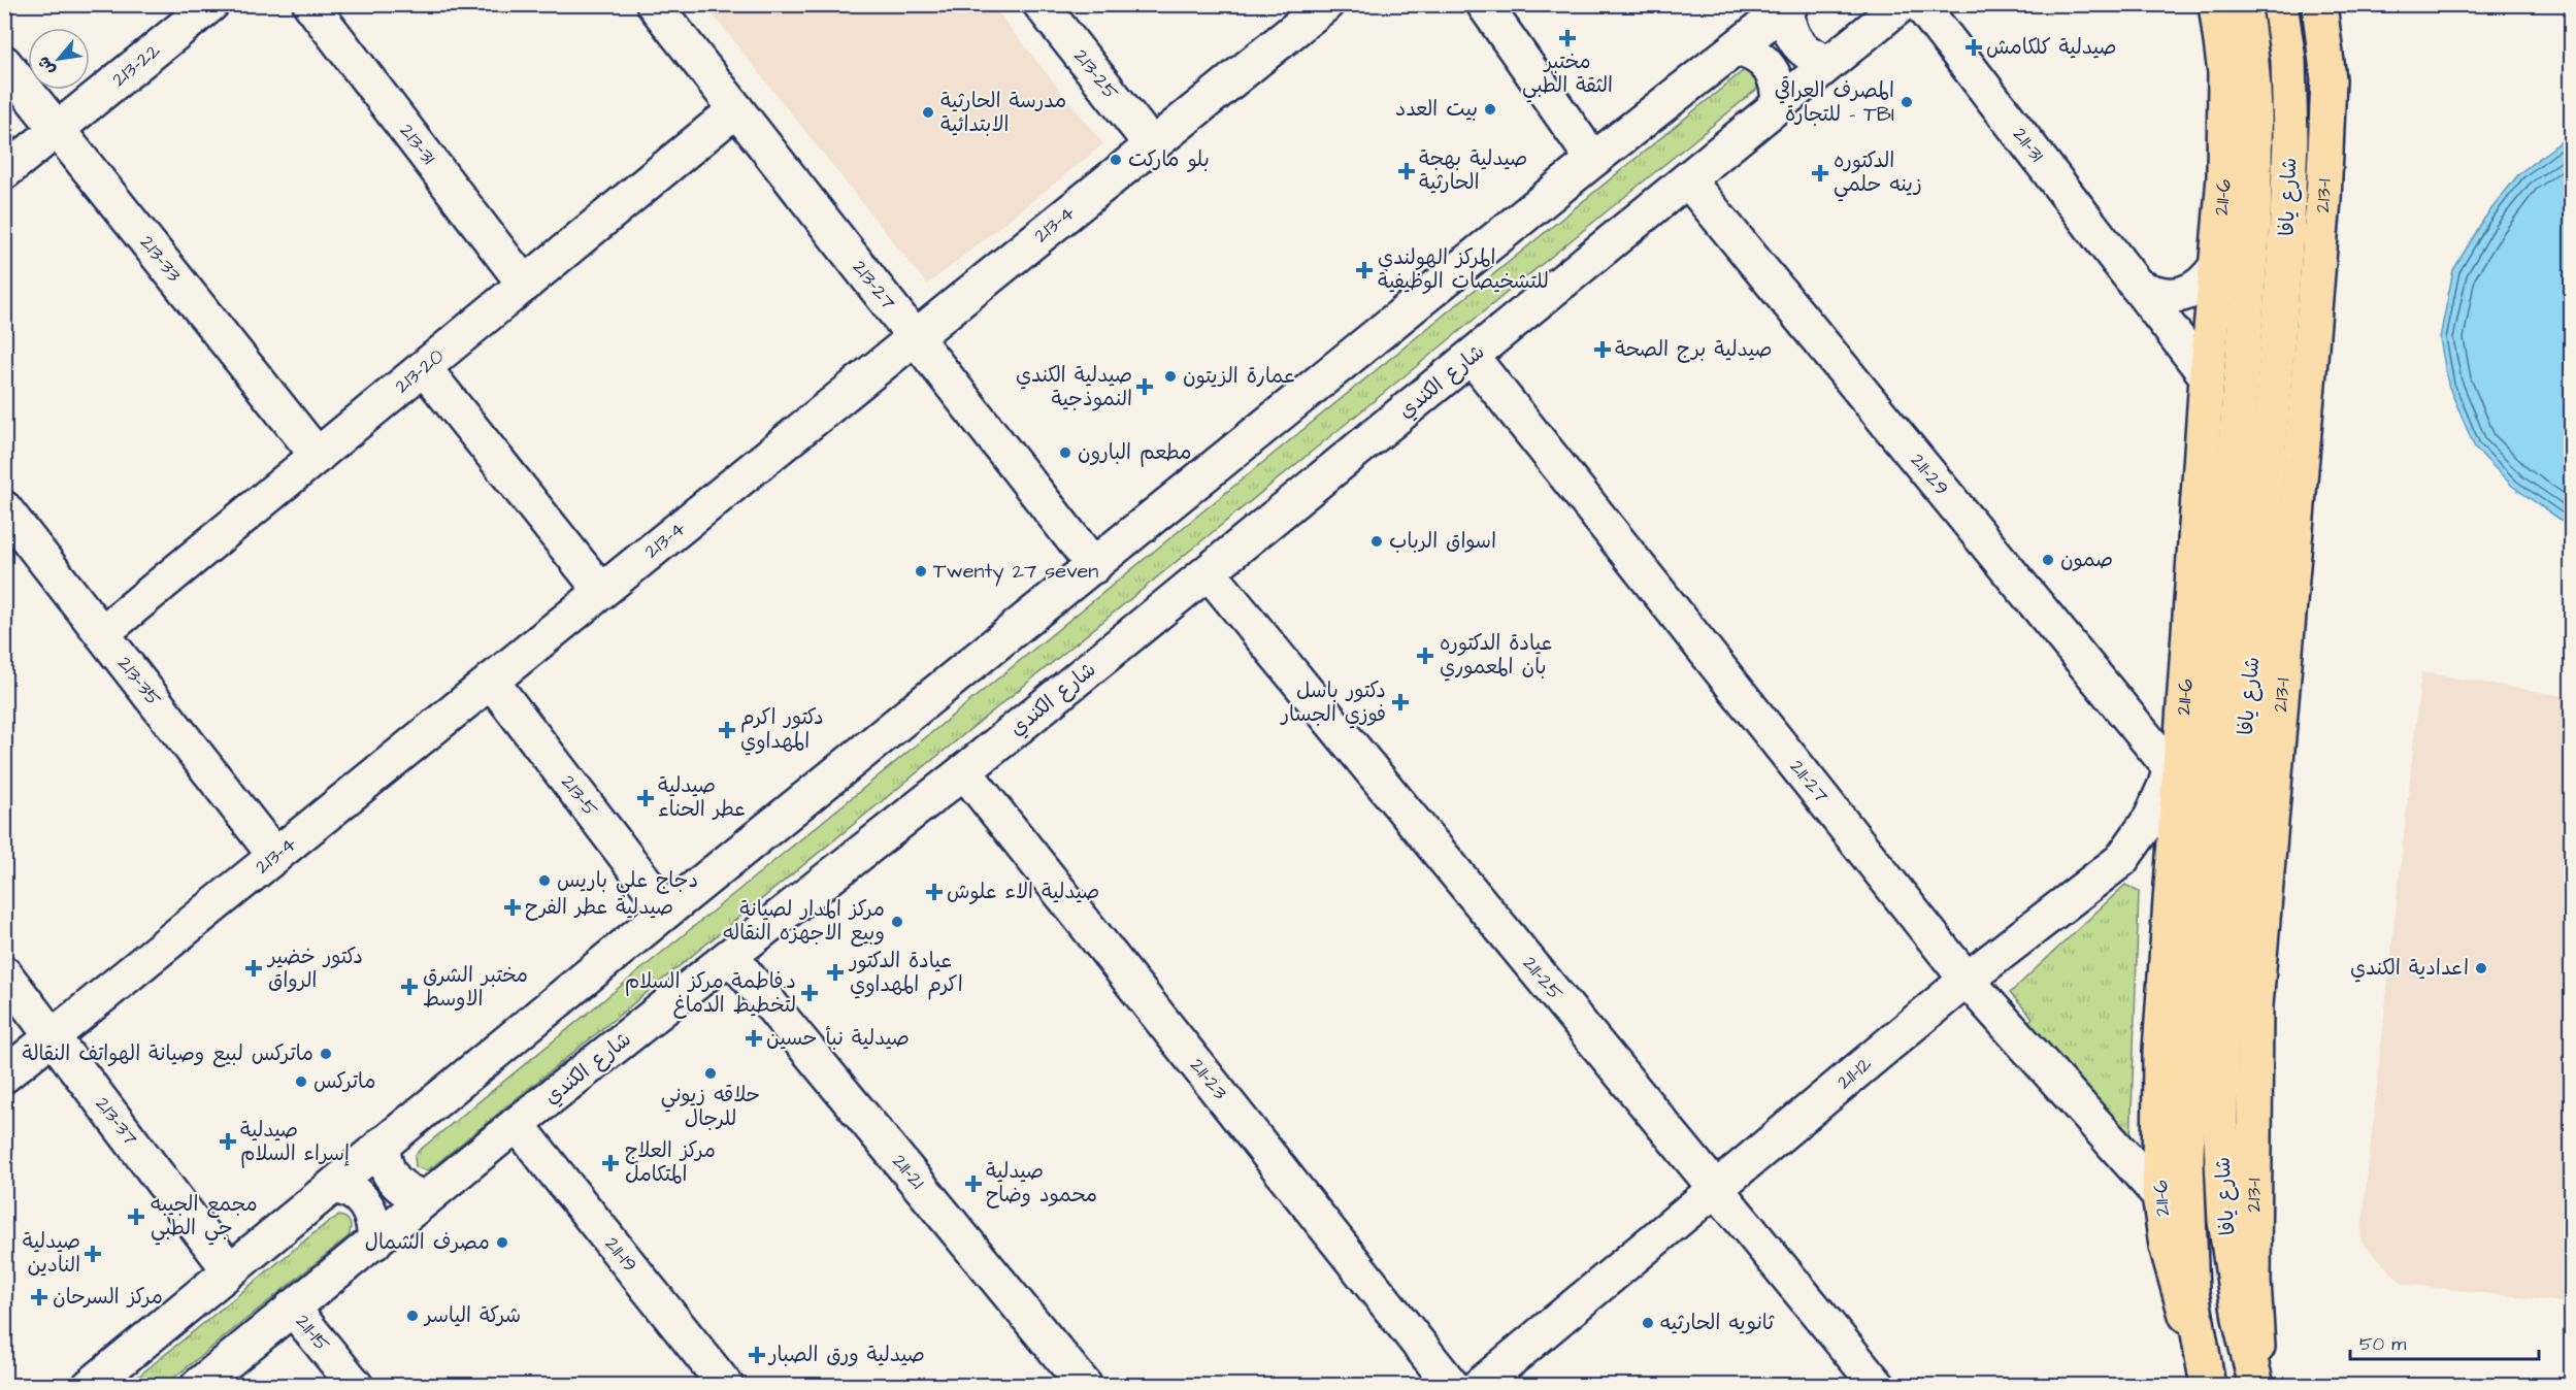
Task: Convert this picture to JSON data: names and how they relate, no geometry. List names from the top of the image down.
{
  "streets": {
    "main road": ["213-1", "شارع يافا", "211-6"],
    "street": [
      "213-22",
      "213-25",
      "213-31",
      "211-31",
      "213-4",
      "213-33",
      "213-27",
      "213-20",
      "شارع الكندي",
      "211-29",
      "213-35",
      "211-27",
      "213-5",
      "211-25",
      "211-12",
      "211-23",
      "213-37",
      "211-21",
      "211-19",
      "211-15"
    ]
  },
  "crossings": [
    ["213-22", "213-33"],
    ["213-25", "213-4"],
    ["213-31", "213-20"],
    ["211-31", "211-6"],
    ["213-1", "شارع يافا"],
    ["شارع يافا", "211-6"],
    ["211-6", "211-27"],
    ["211-6", "211-12"],
    ["213-4", "213-27"],
    ["213-4", "213-35"],
    ["213-4", "213-5"],
    ["213-4", "213-37"],
    ["213-33", "213-20"],
    ["213-27", "213-20"],
    ["213-20", "213-35"],
    ["شارع الكندي", "211-29"],
    ["شارع الكندي", "211-27"],
    ["شارع الكندي", "211-25"],
    ["شارع الكندي", "211-23"],
    ["شارع الكندي", "211-21"],
    ["شارع الكندي", "211-19"],
    ["شارع الكندي", "211-15"],
    ["211-29", "211-12"],
    ["211-27", "211-12"],
    ["211-25", "211-12"]
  ],
  "places": {
    "health": [
      "مختبر الثقة الطبي",
      "صيدلية كلكامش",
      "صيدلية بهجة الحارثية",
      "الدكتوره زينه حلمي",
      "المركز الهولندي للتشخيصات الوظيفية",
      "صيدلية برج الصحة",
      "صيدلية الكندي النموذجية",
      "عيادة الدكتوره بان المعموري",
      "دكتور باسل فوزي الجسار",
      "دكتور اكرم المهداوي",
      "صيدلية عطر الحناء",
      "صيدلية الاء علوش",
      "صيدلية عطر الفرح",
      "دكتور خضير الرواق",
      "عيادة الدكتور اكرم المهداوي",
      "مختبر الشرق الاوسط",
      "د.فاطمة مركز السلام لتخطيط الدماغ",
      "صيدلية نبأ حسين",
      "صيدلية إسراء السلام",
      "مركز العلاج المتكامل",
      "صيدلية محمود وضاح",
      "مجمع الجيبه جي الطبي",
      "صيدلية النادين",
      "مركز السرحان",
      "صيدلية ورق الصبار"
    ],
    "other": [
      "المصرف العراقي للتجارة - TBI",
      "بيت العدد",
      "مدرسة الحارثية الابتدائية",
      "بلو ماركت",
      "عمارة الزيتون",
      "مطعم البارون",
      "اسواق الرباب",
      "صمون",
      "Twenty 27 seven",
      "دجاج علي باريس",
      "مركز المدار لصيانة وبيع الاجهزه النقاله",
      "اعدادية الكندي",
      "ماتركس لبيع وصيانة الهواتف النقالة",
      "حلاقه زيوني للرجال",
      "ماتركس",
      "مصرف الشمال",
      "شركة الياسر",
      "ثانويه الحارثيه"
    ]
  },
  "scale_bar": "50 m",
  "north": "bottom left"
}
